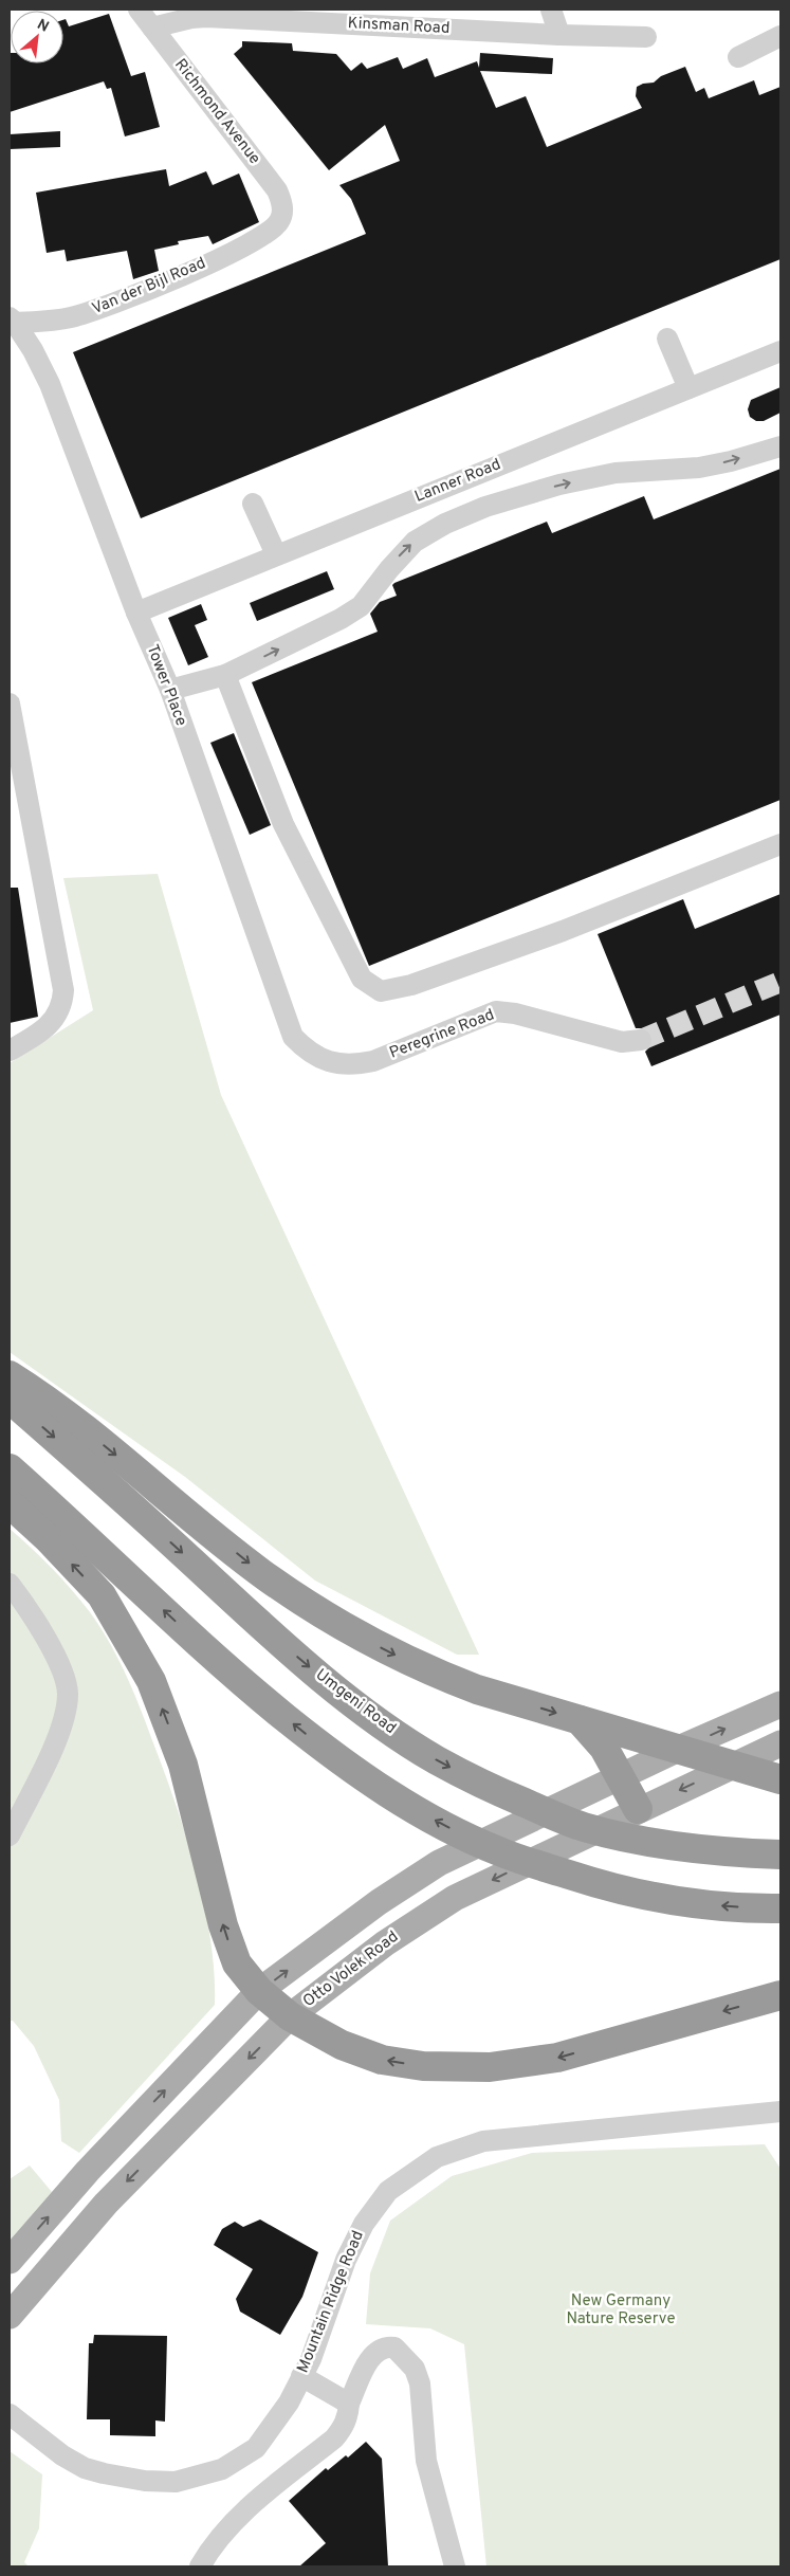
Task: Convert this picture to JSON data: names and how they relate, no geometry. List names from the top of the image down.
{
  "streets": {
    "highway": ["Umgeni Road"],
    "main road": ["Otto Volek Road"],
    "street": [
      "Kinsman Road",
      "Richmond Avenue",
      "Van der Bijl Road",
      "Lanner Road",
      "Tower Place",
      "Peregrine Road",
      "Mountain Ridge Road"
    ]
  },
  "crossings": [
    ["Kinsman Road", "Richmond Avenue"],
    ["Richmond Avenue", "Van der Bijl Road"],
    ["Van der Bijl Road", "Tower Place"],
    ["Lanner Road", "Tower Place"],
    ["Tower Place", "Peregrine Road"]
  ],
  "parks": ["New Germany Nature Reserve"],
  "north": "top right"
}
